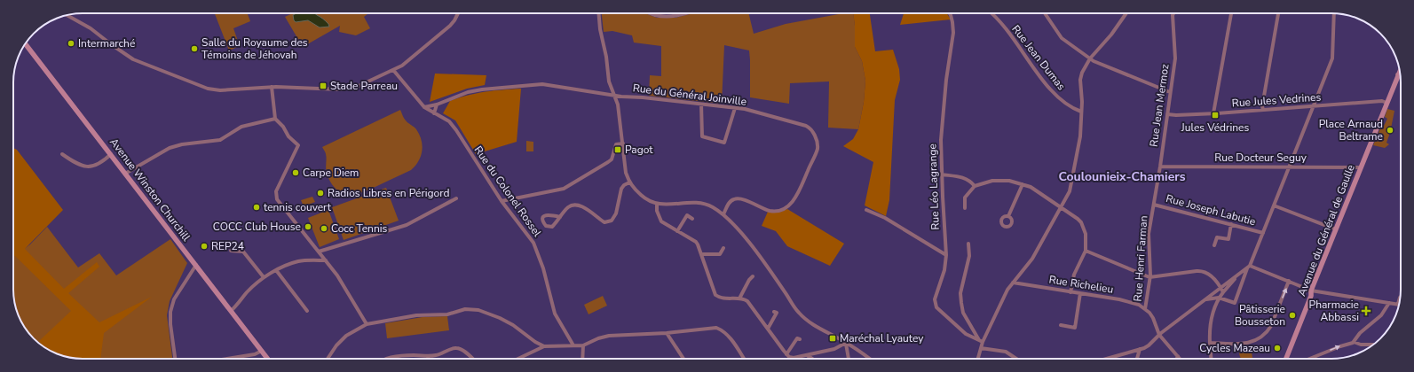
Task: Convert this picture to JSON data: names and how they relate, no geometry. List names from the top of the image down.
{
  "streets": {
    "main road": ["Avenue Winston Churchill", "Avenue du Général de Gaulle"],
    "street": [
      "Rue Jean Dumas",
      "Rue du Général Joinville",
      "Rue Jules Vedrines",
      "Rue Jean Mermoz",
      "Rue Docteur Seguy",
      "Rue Léo Lagrange",
      "Rue du Colonel Rossel",
      "Rue Joseph Labutie",
      "Rue Henri Farman",
      "Rue Richelieu"
    ]
  },
  "crossings": [
    ["Rue du Général Joinville", "Rue du Colonel Rossel"],
    ["Rue Jules Vedrines", "Rue Jean Mermoz"],
    ["Rue Jules Vedrines", "Avenue du Général de Gaulle"],
    ["Rue Jean Mermoz", "Rue Docteur Seguy"],
    ["Rue Jean Mermoz", "Rue Joseph Labutie"],
    ["Rue Jean Mermoz", "Rue Henri Farman"],
    ["Rue Docteur Seguy", "Avenue du Général de Gaulle"],
    ["Rue Joseph Labutie", "Rue Henri Farman"],
    ["Rue Henri Farman", "Rue Richelieu"]
  ],
  "districts": ["Coulounieix-Chamiers"],
  "places": {
    "other": [
      "Intermarché",
      "Salle du Royaume des Témoins de Jéhovah",
      "Place Arnaud Beltrame",
      "Carpe Diem",
      "Radios Libres en Périgord",
      "tennis couvert",
      "COCC Club House",
      "Cocc Tennis",
      "REP24",
      "Pâtisserie Bousseton",
      "Cycles Mazeau"
    ],
    "transit": [
      "Stade Parreau",
      "Jules Védrines",
      "Pagot",
      "Maréchal Lyautey"
    ],
    "health": ["Pharmacie Abbassi"]
  }
}
